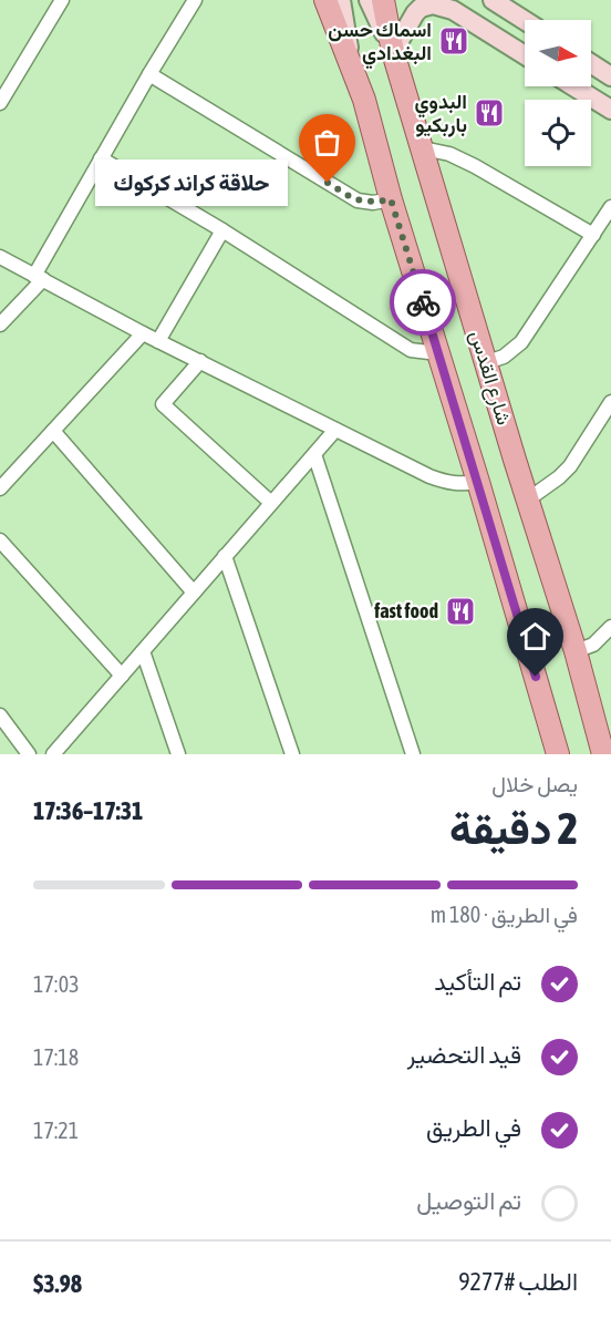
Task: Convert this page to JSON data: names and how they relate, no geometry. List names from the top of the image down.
{
  "streets": {
    "main road": ["شارع القدس"]
  },
  "places": {
    "restaurant": ["اسماك حسن البغدادي", "البدوي باربكيو", "fast food"],
    "other": ["حلاقة كراند كركوك"]
  },
  "north": "right",
  "page": {
    "bubble": "حلاقة كراند كركوك",
    "heading": ["2 دقيقة", "يصل خلال", "17:31–17:36"],
    "panel": ["الطلب #9277", "$3.98"],
    "bar": "في الطريق · 180 m",
    "list": [
      ["تم التأكيد", "17:03"],
      ["قيد التحضير", "17:18"],
      ["في الطريق", "17:21"],
      "تم التوصيل"
    ]
  }
}
